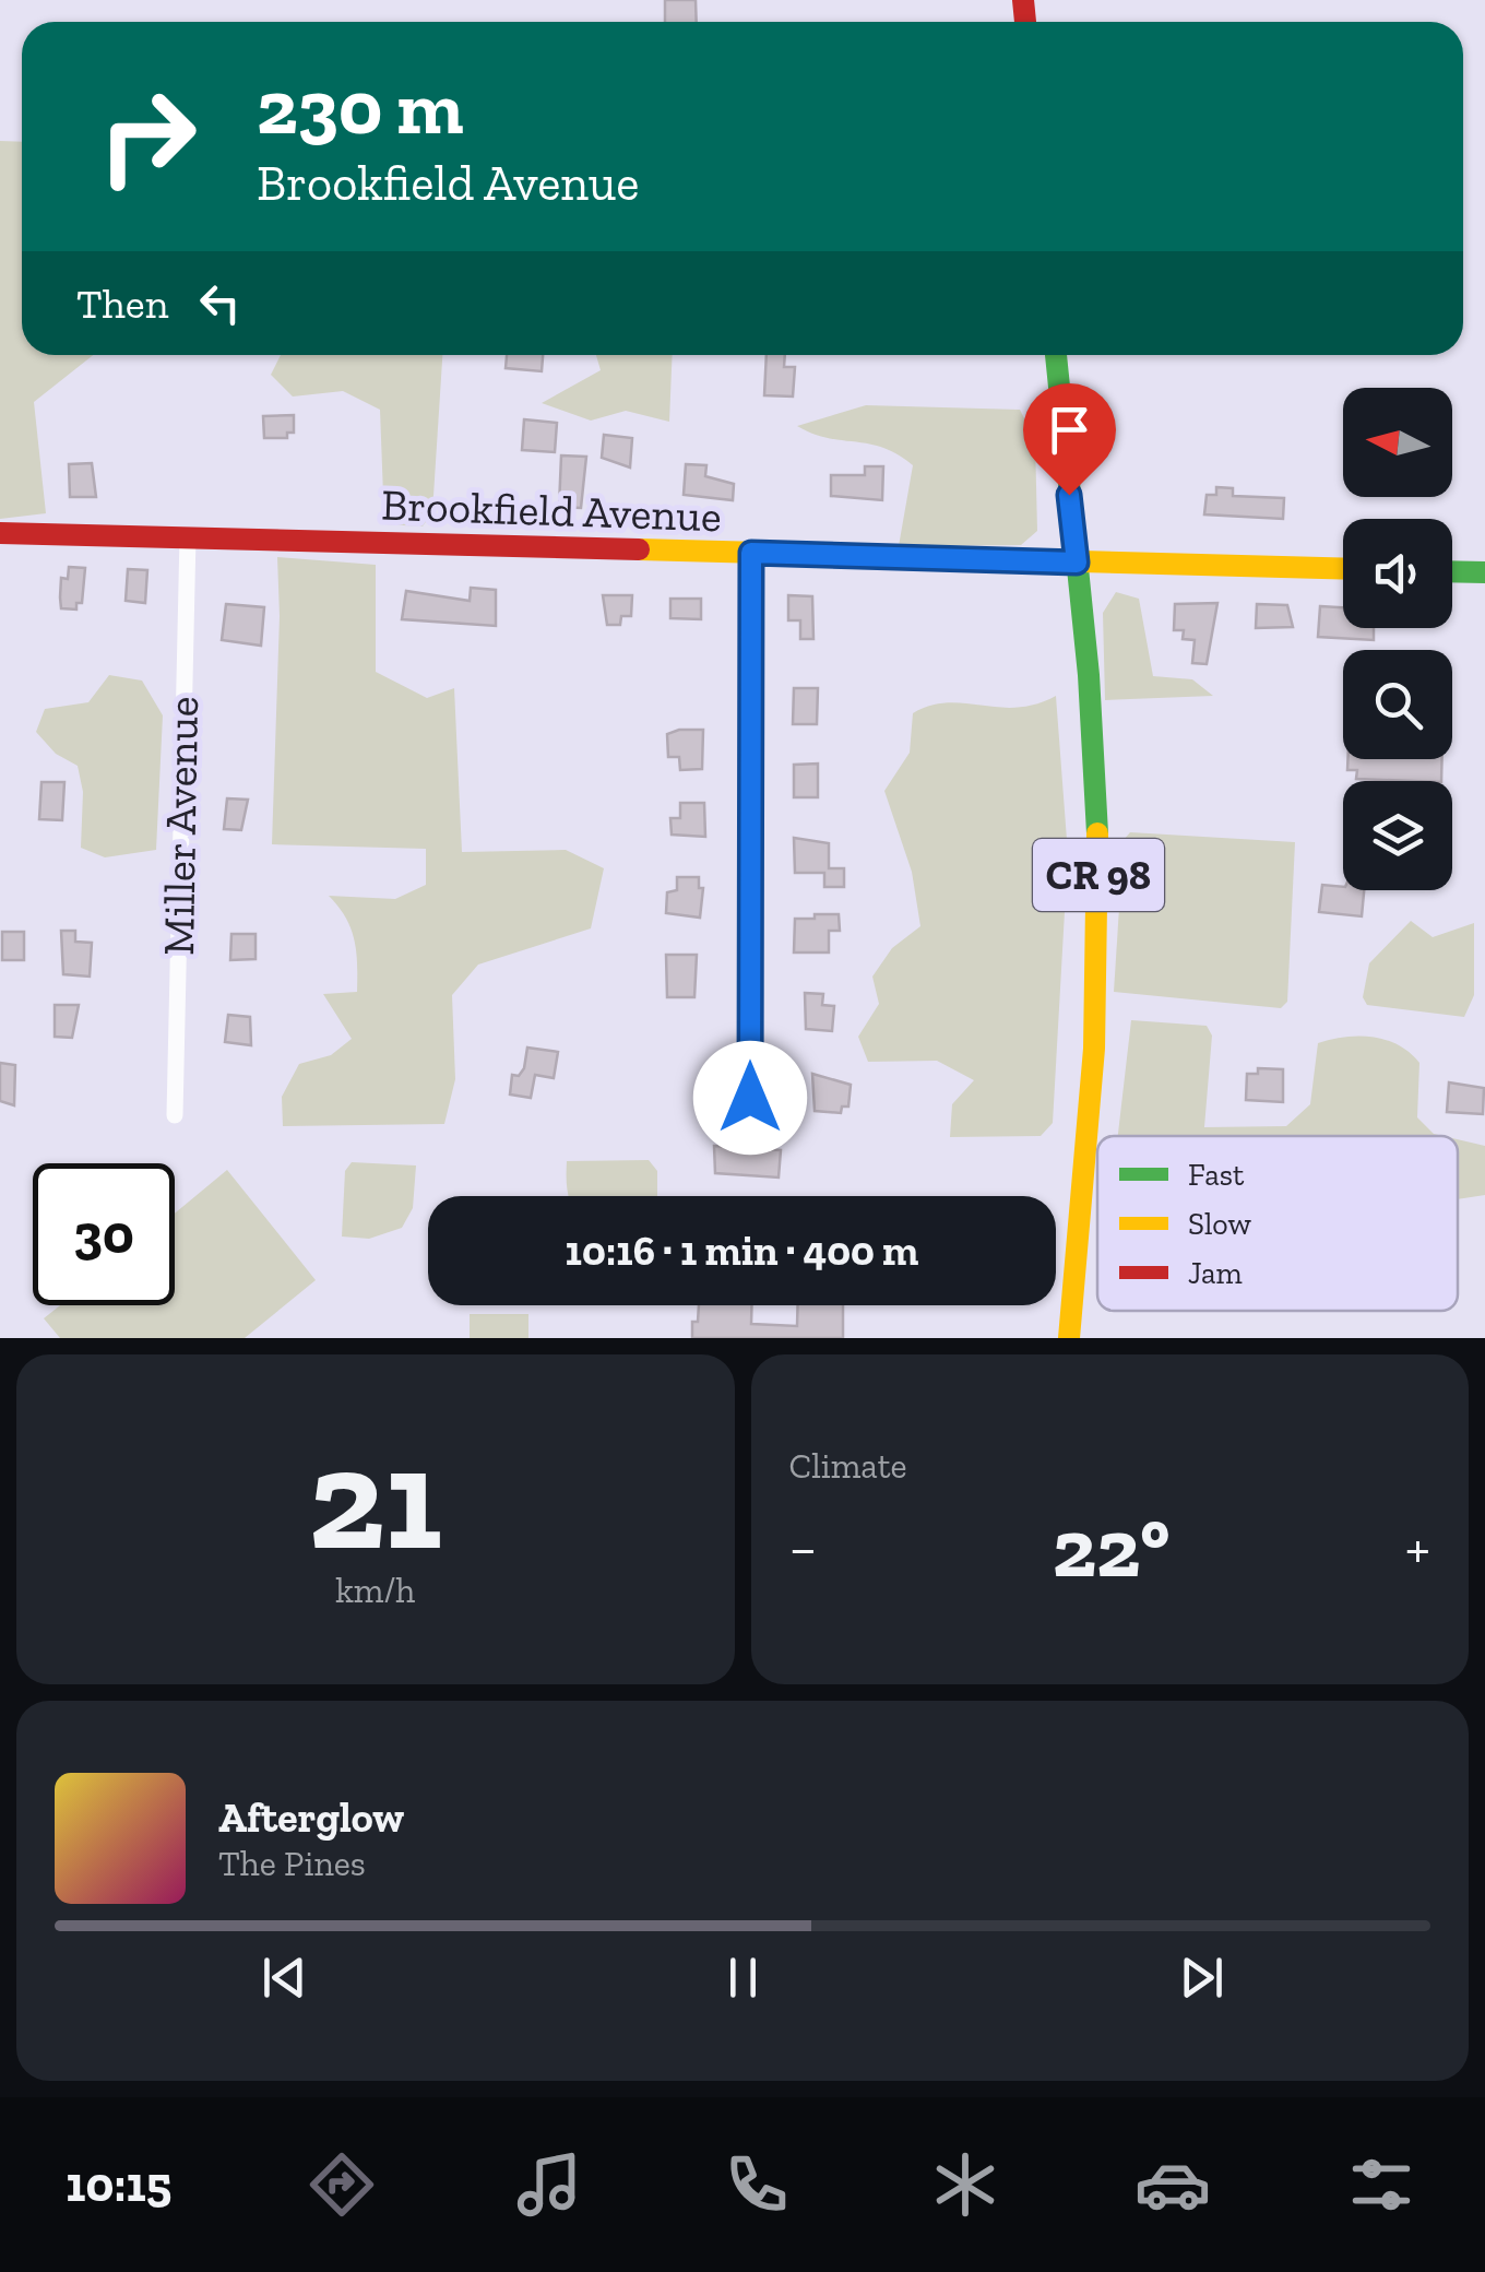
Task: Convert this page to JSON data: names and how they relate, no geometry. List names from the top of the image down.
{
  "streets": {
    "main road": ["Brookfield Avenue", "CR 98"],
    "street": ["Miller Avenue"]
  },
  "crossings": [
    ["Brookfield Avenue", "Miller Avenue"],
    ["Brookfield Avenue", "CR 98"]
  ],
  "legend": ["Fast", "Slow", "Jam"],
  "north": "left",
  "page": {
    "turn": ["230 m", "Brookfield Avenue"],
    "then": "Then",
    "limit": "30",
    "trip": "10:16 · 1 min · 400 m",
    "tile": [
      ["21", "km/h"],
      "Climate"
    ],
    "heat": ["−", "22°", "+"],
    "song": ["Afterglow", "The Pines"],
    "tabs": "10:15"
  }
}
